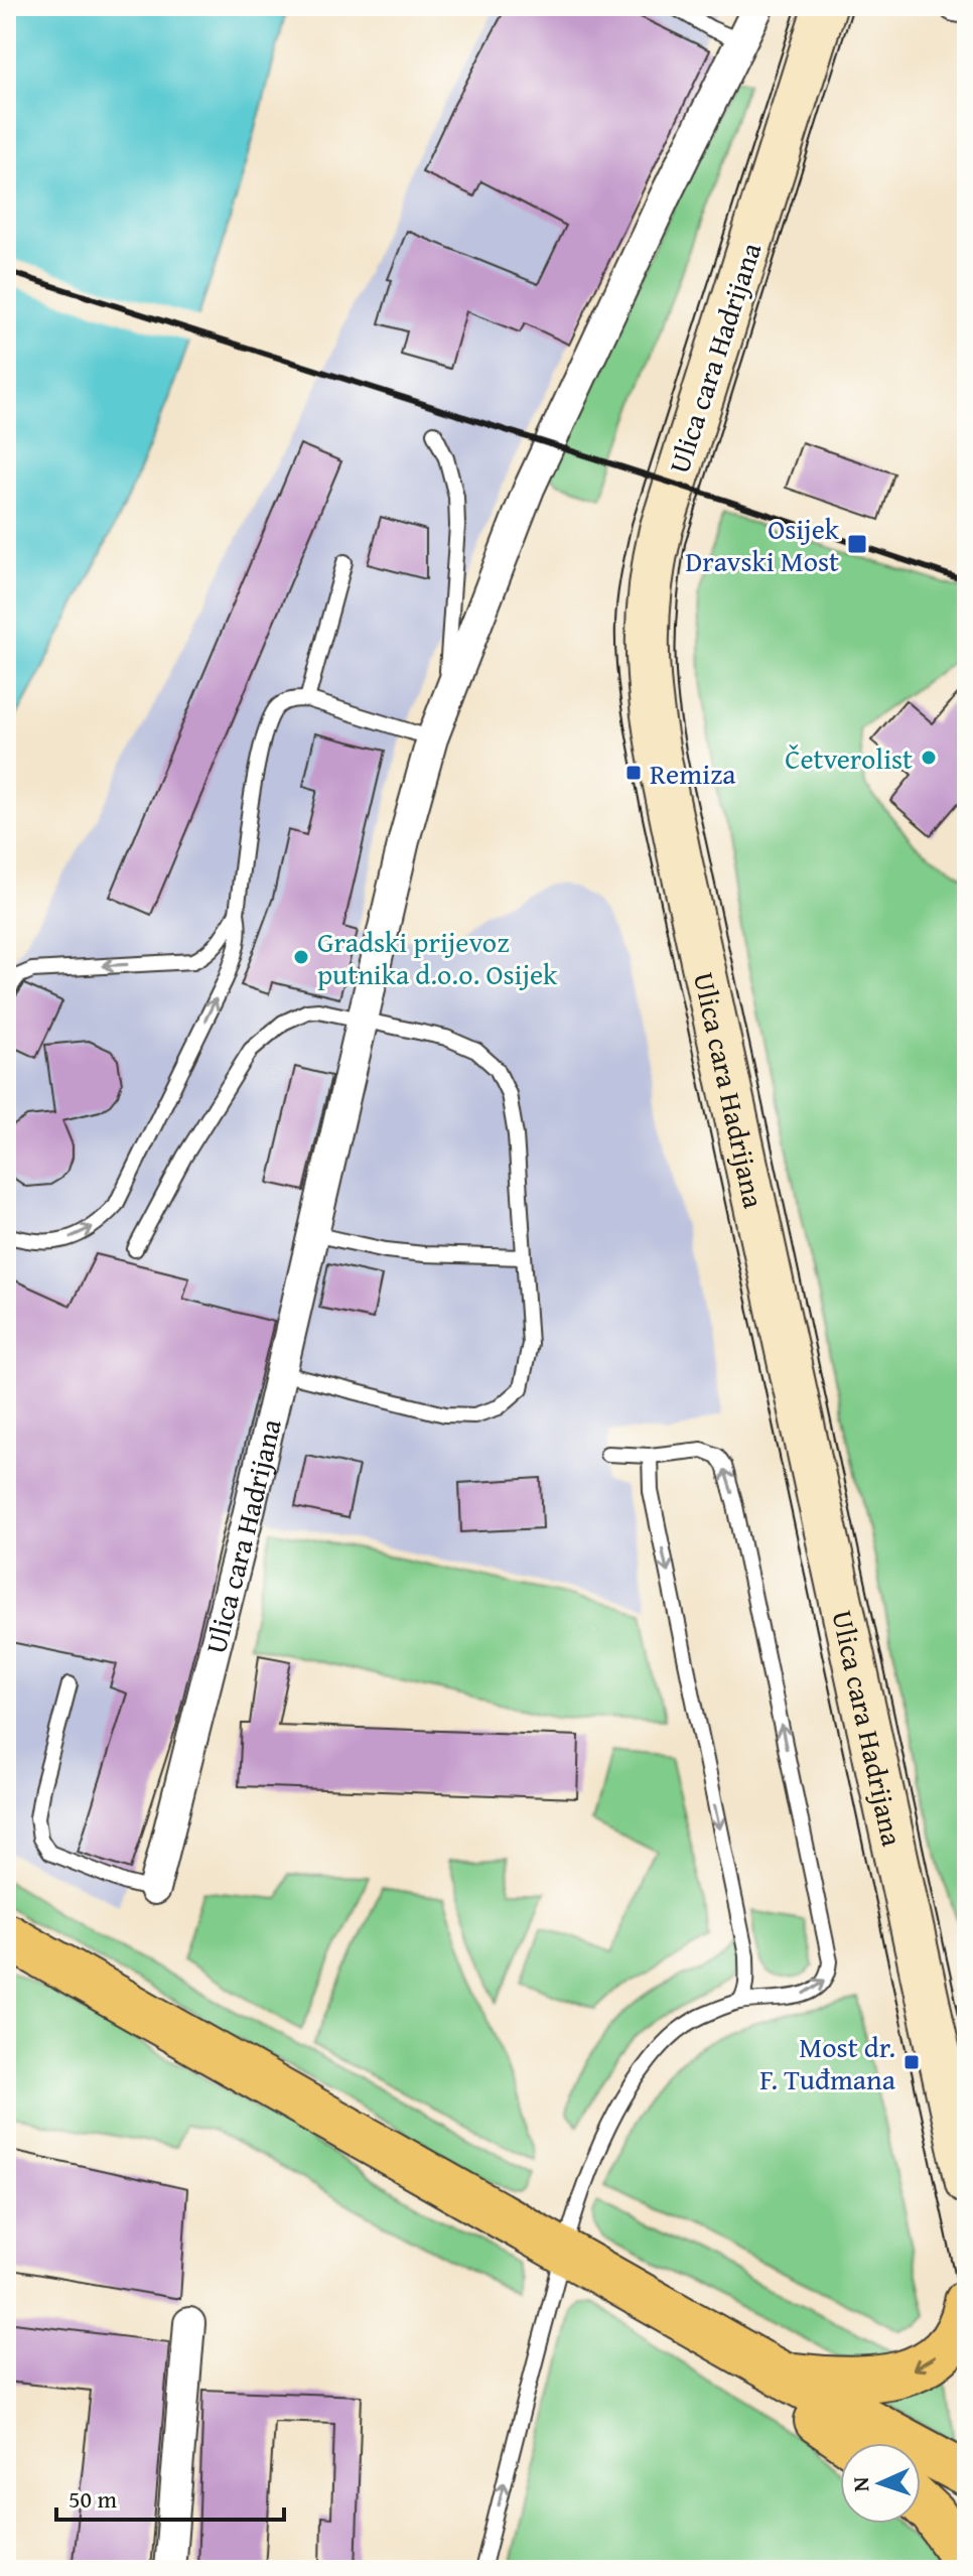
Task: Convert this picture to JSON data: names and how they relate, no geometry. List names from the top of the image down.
{
  "streets": {
    "main road": ["Ulica cara Hadrijana"]
  },
  "places": {
    "transit": ["Osijek Dravski Most", "Remiza", "Most dr. F. Tuđmana"],
    "other": ["Četverolist", "Gradski prijevoz putnika d.o.o. Osijek"]
  },
  "scale_bar": "50 m",
  "north": "left"
}
